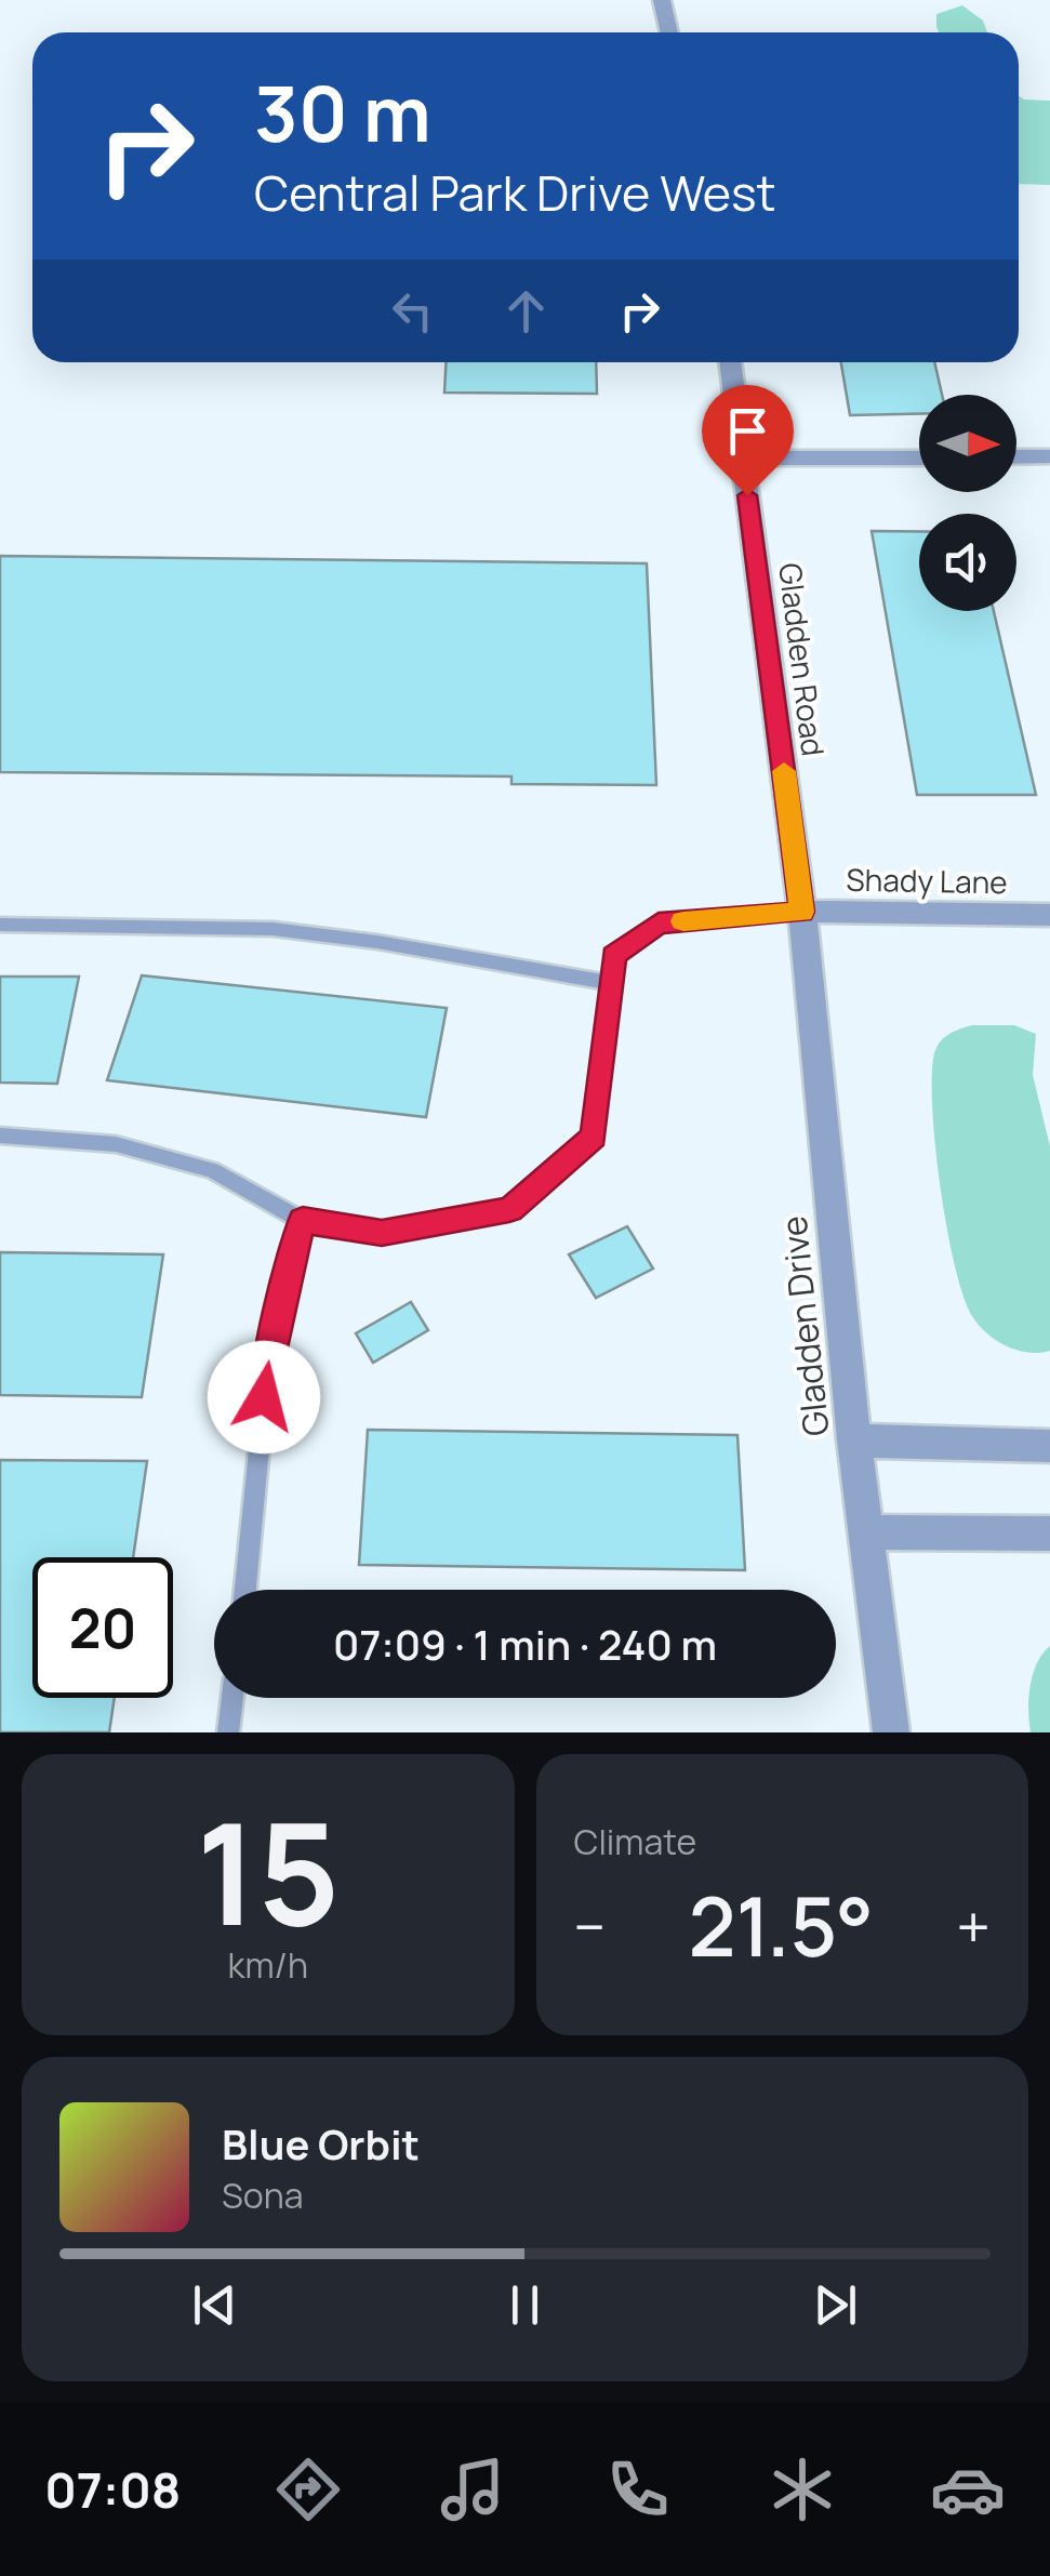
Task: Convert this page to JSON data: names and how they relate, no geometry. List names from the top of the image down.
{
  "streets": {
    "street": ["Gladden Road", "Shady Lane", "Gladden Drive"]
  },
  "crossings": [
    ["Gladden Road", "Shady Lane"],
    ["Gladden Road", "Gladden Drive"],
    ["Shady Lane", "Gladden Drive"]
  ],
  "north": "right",
  "page": {
    "turn": ["30 m", "Central Park Drive West"],
    "limit": "20",
    "trip": "07:09 · 1 min · 240 m",
    "tile": [
      ["15", "km/h"],
      "Climate"
    ],
    "heat": ["−", "21.5°", "+"],
    "song": ["Blue Orbit", "Sona"],
    "tabs": "07:08"
  }
}
